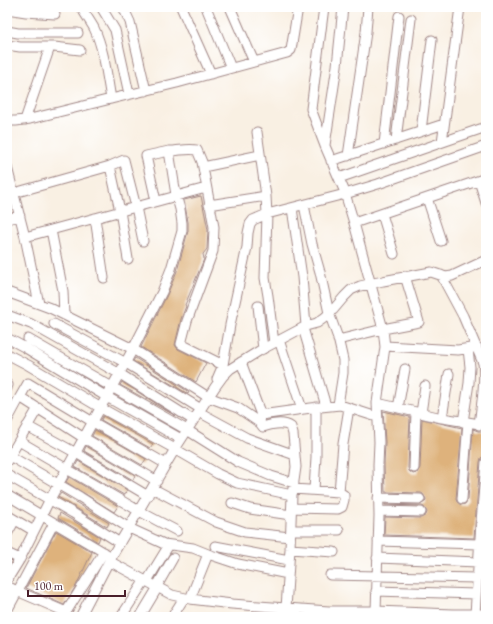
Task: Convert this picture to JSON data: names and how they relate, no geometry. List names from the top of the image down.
{
  "scale_bar": "100 m"
}
